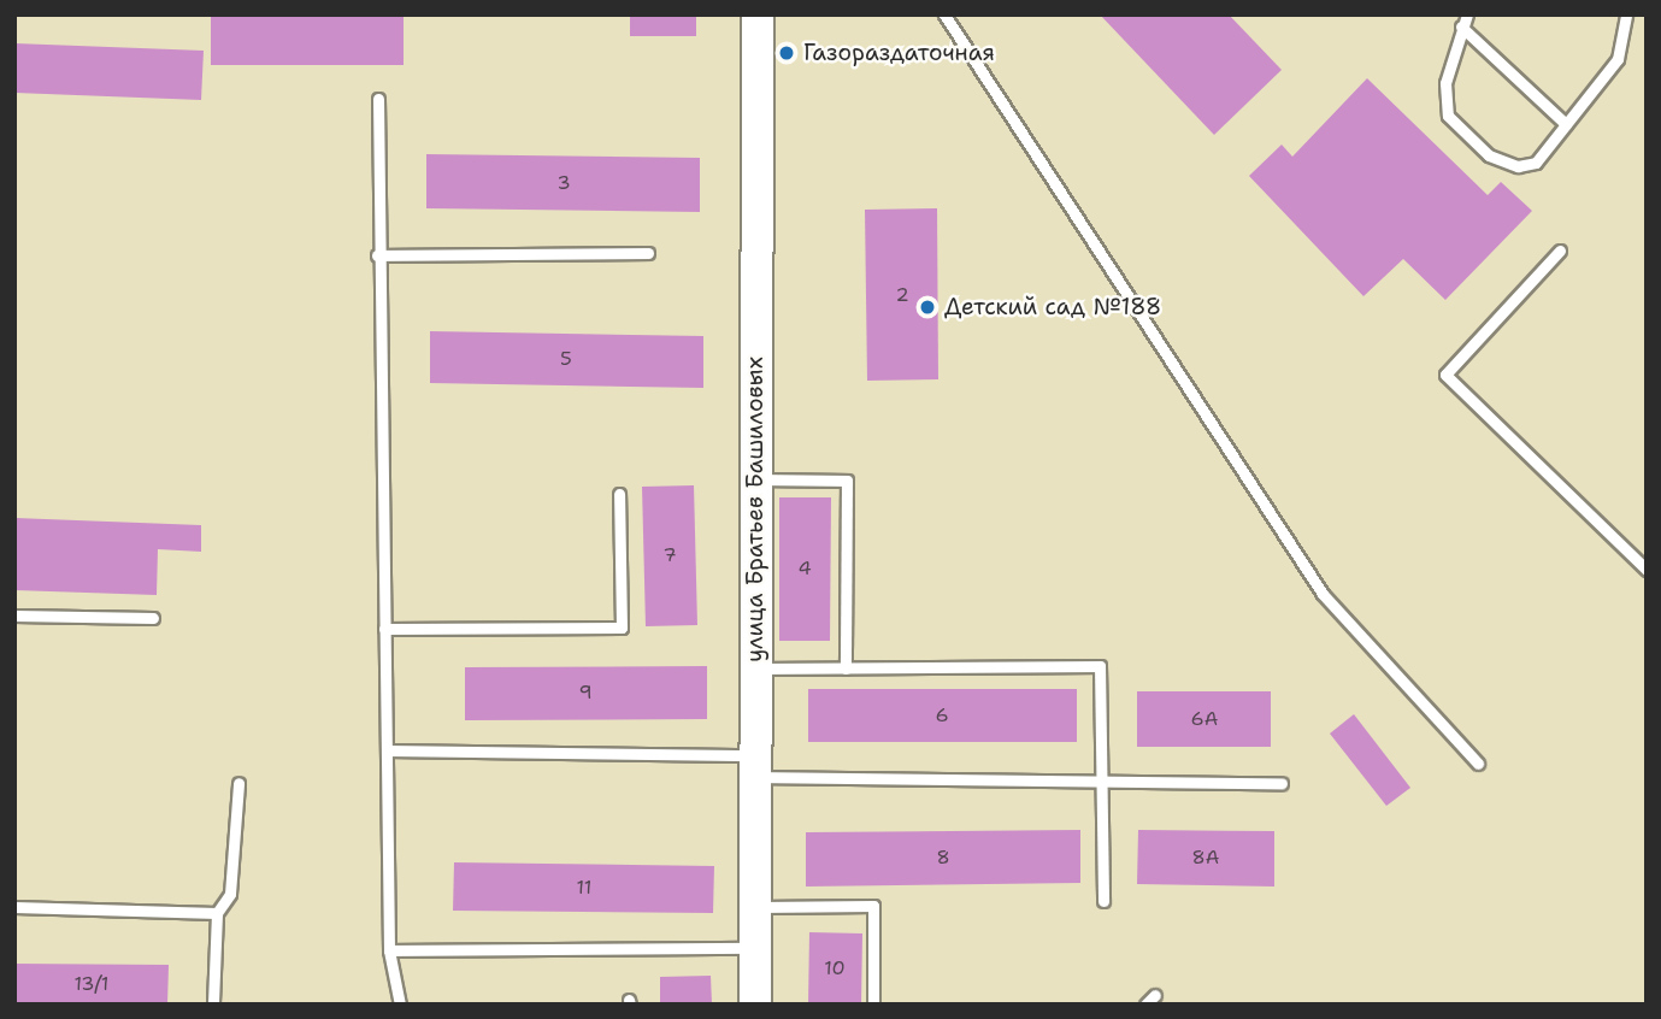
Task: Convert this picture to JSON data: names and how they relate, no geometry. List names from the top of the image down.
{
  "streets": {
    "street": ["улица Братьев Башиловых"]
  },
  "places": ["Газораздаточная", "Детский сад №188"],
  "house_numbers": [
    "3",
    "2",
    "5",
    "7",
    "4",
    "9",
    "6",
    "6А",
    "8",
    "8А",
    "11",
    "10",
    "13/1"
  ]
}
